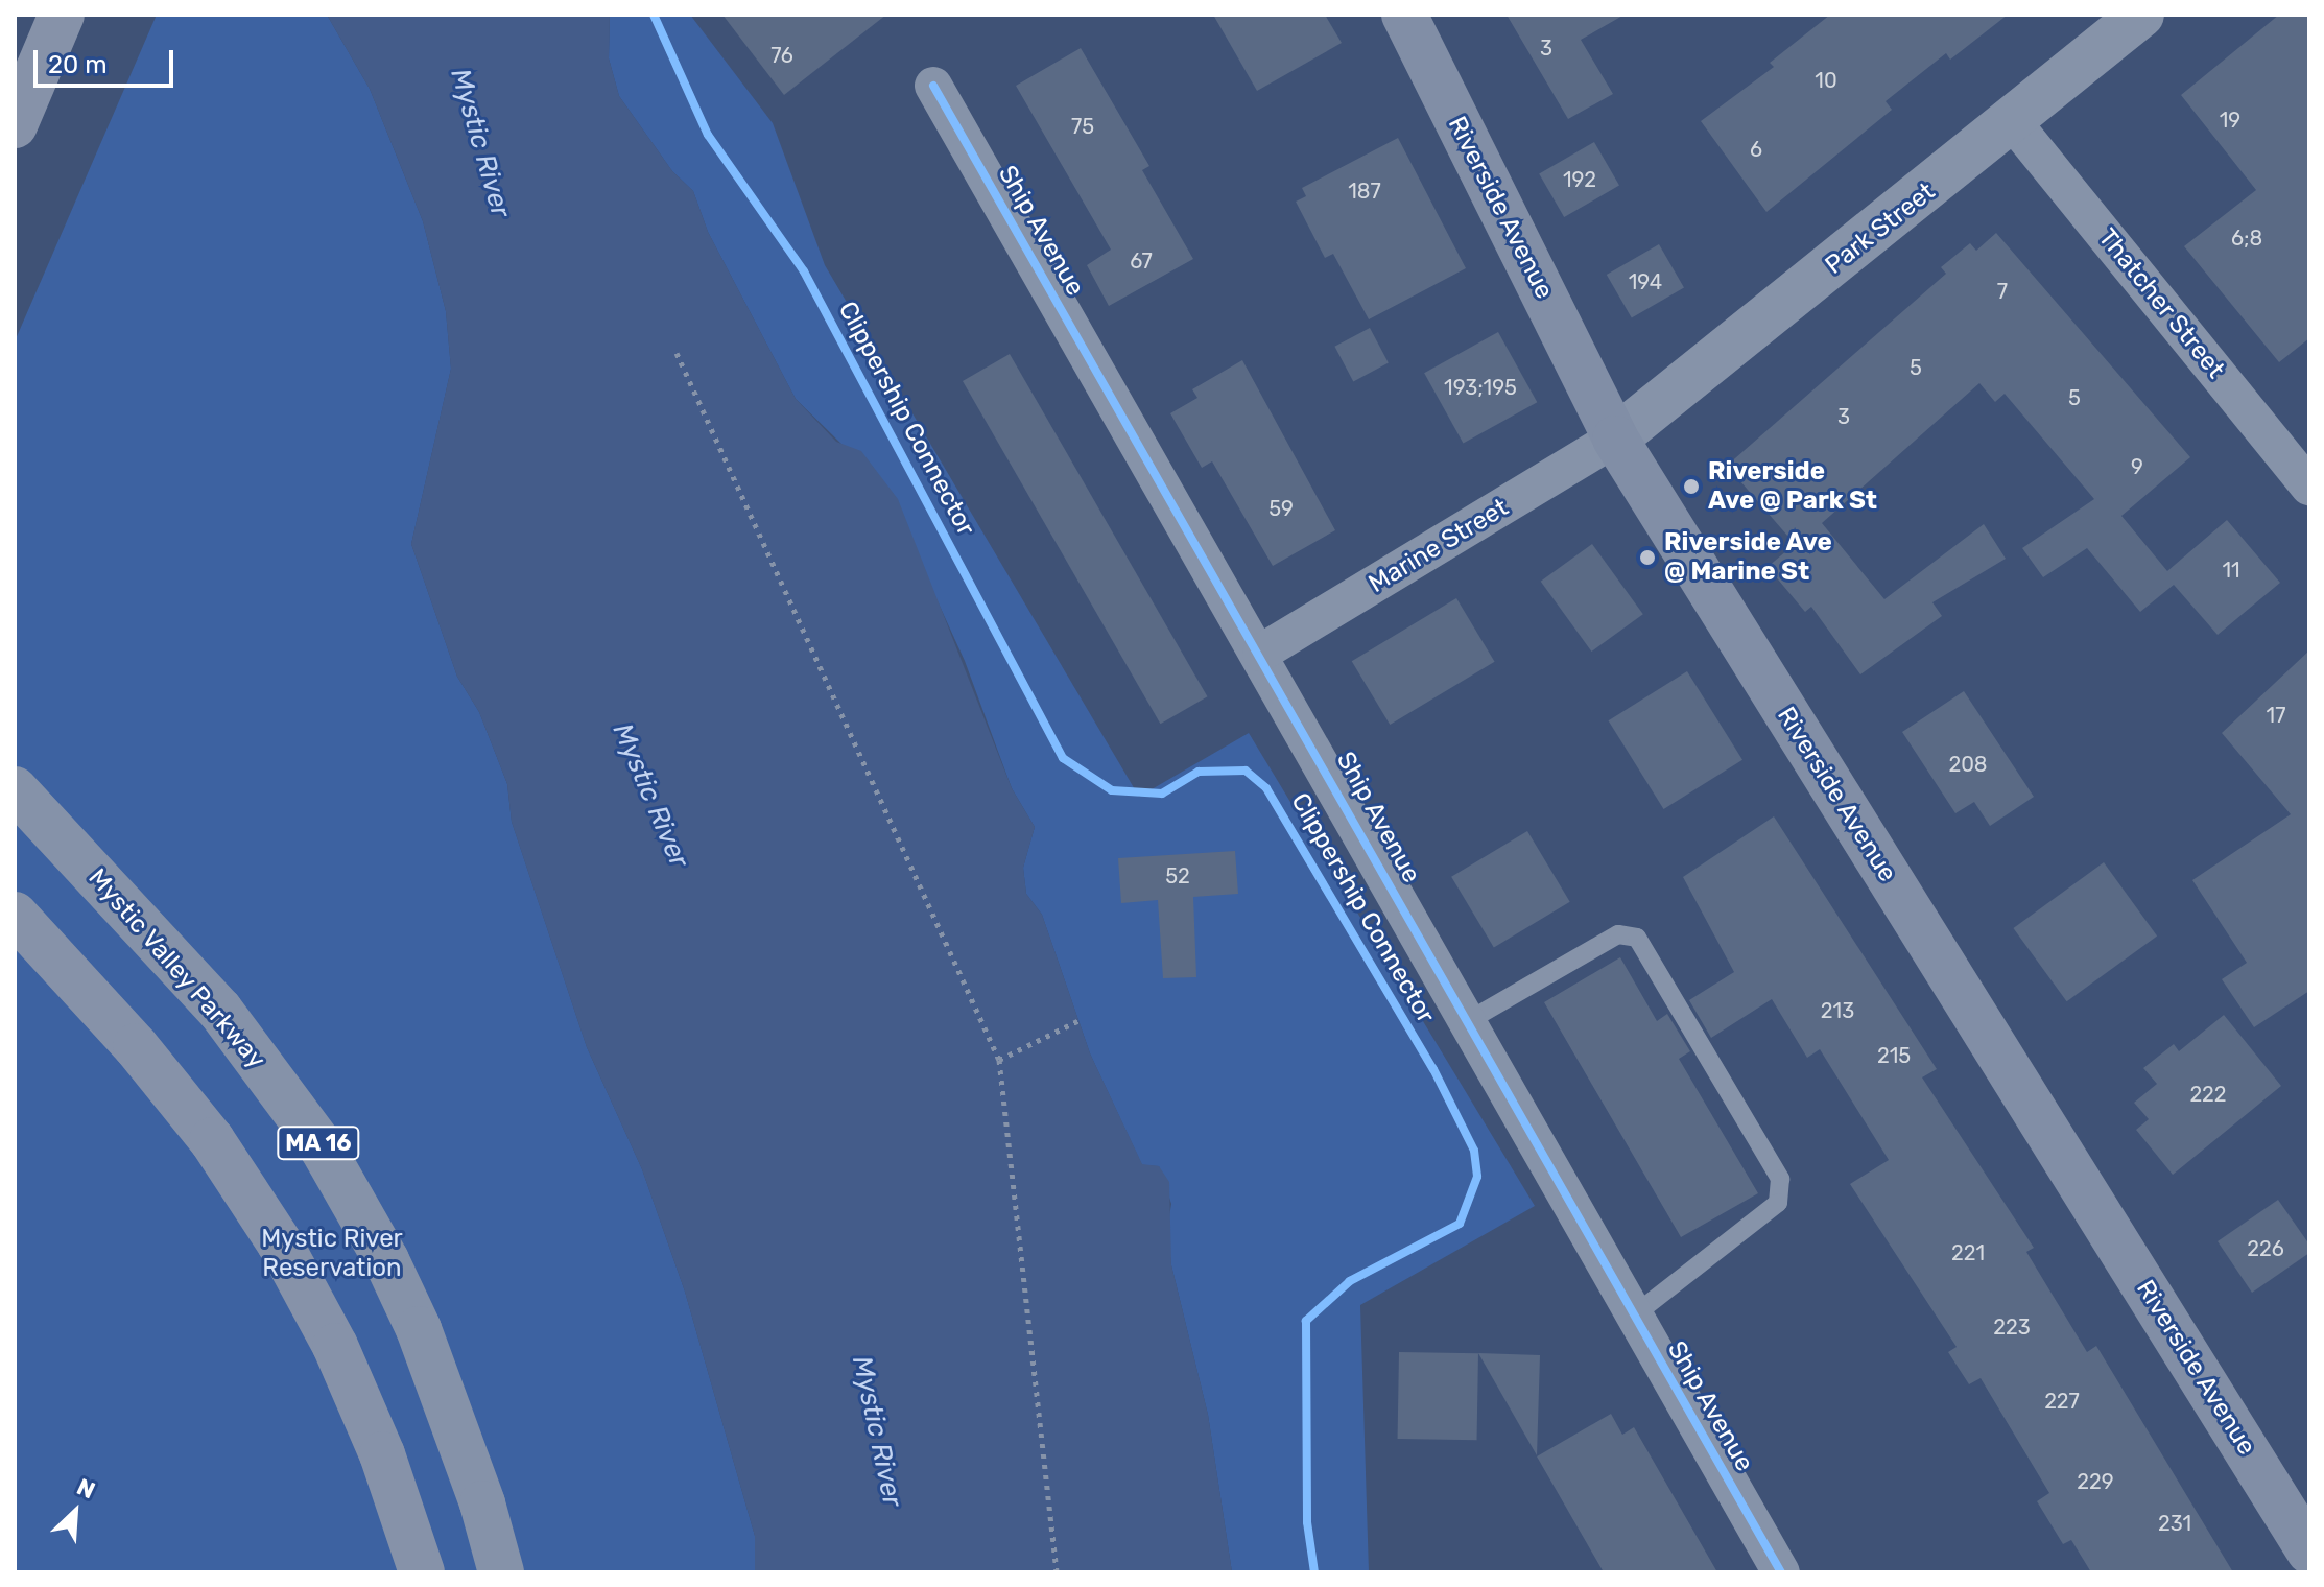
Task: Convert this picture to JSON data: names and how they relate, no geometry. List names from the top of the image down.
{
  "streets": {
    "main road": ["Riverside Avenue", "Mystic Valley Parkway", "MA 16"],
    "street": [
      "Park Street",
      "Ship Avenue",
      "Thatcher Street",
      "Marine Street"
    ],
    "cycle path": ["Clippership Connector"]
  },
  "crossings": [
    ["Riverside Avenue", "Park Street"],
    ["Riverside Avenue", "Marine Street"],
    ["Park Street", "Thatcher Street"],
    ["Park Street", "Marine Street"],
    ["Ship Avenue", "Marine Street"]
  ],
  "water": ["Mystic River"],
  "parks": ["Mystic River Reservation"],
  "places": ["Riverside Ave @ Park St", "Riverside Ave @ Marine St"],
  "house_numbers": [
    "3",
    "76",
    "10",
    "19",
    "75",
    "6",
    "192",
    "187",
    "6;8",
    "67",
    "194",
    "7",
    "5",
    "193;195",
    "5",
    "3",
    "9",
    "59",
    "11",
    "17",
    "208",
    "52",
    "213",
    "215",
    "222",
    "226",
    "221",
    "223",
    "227",
    "229",
    "231"
  ],
  "scale_bar": "20 m",
  "north": "top right"
}
